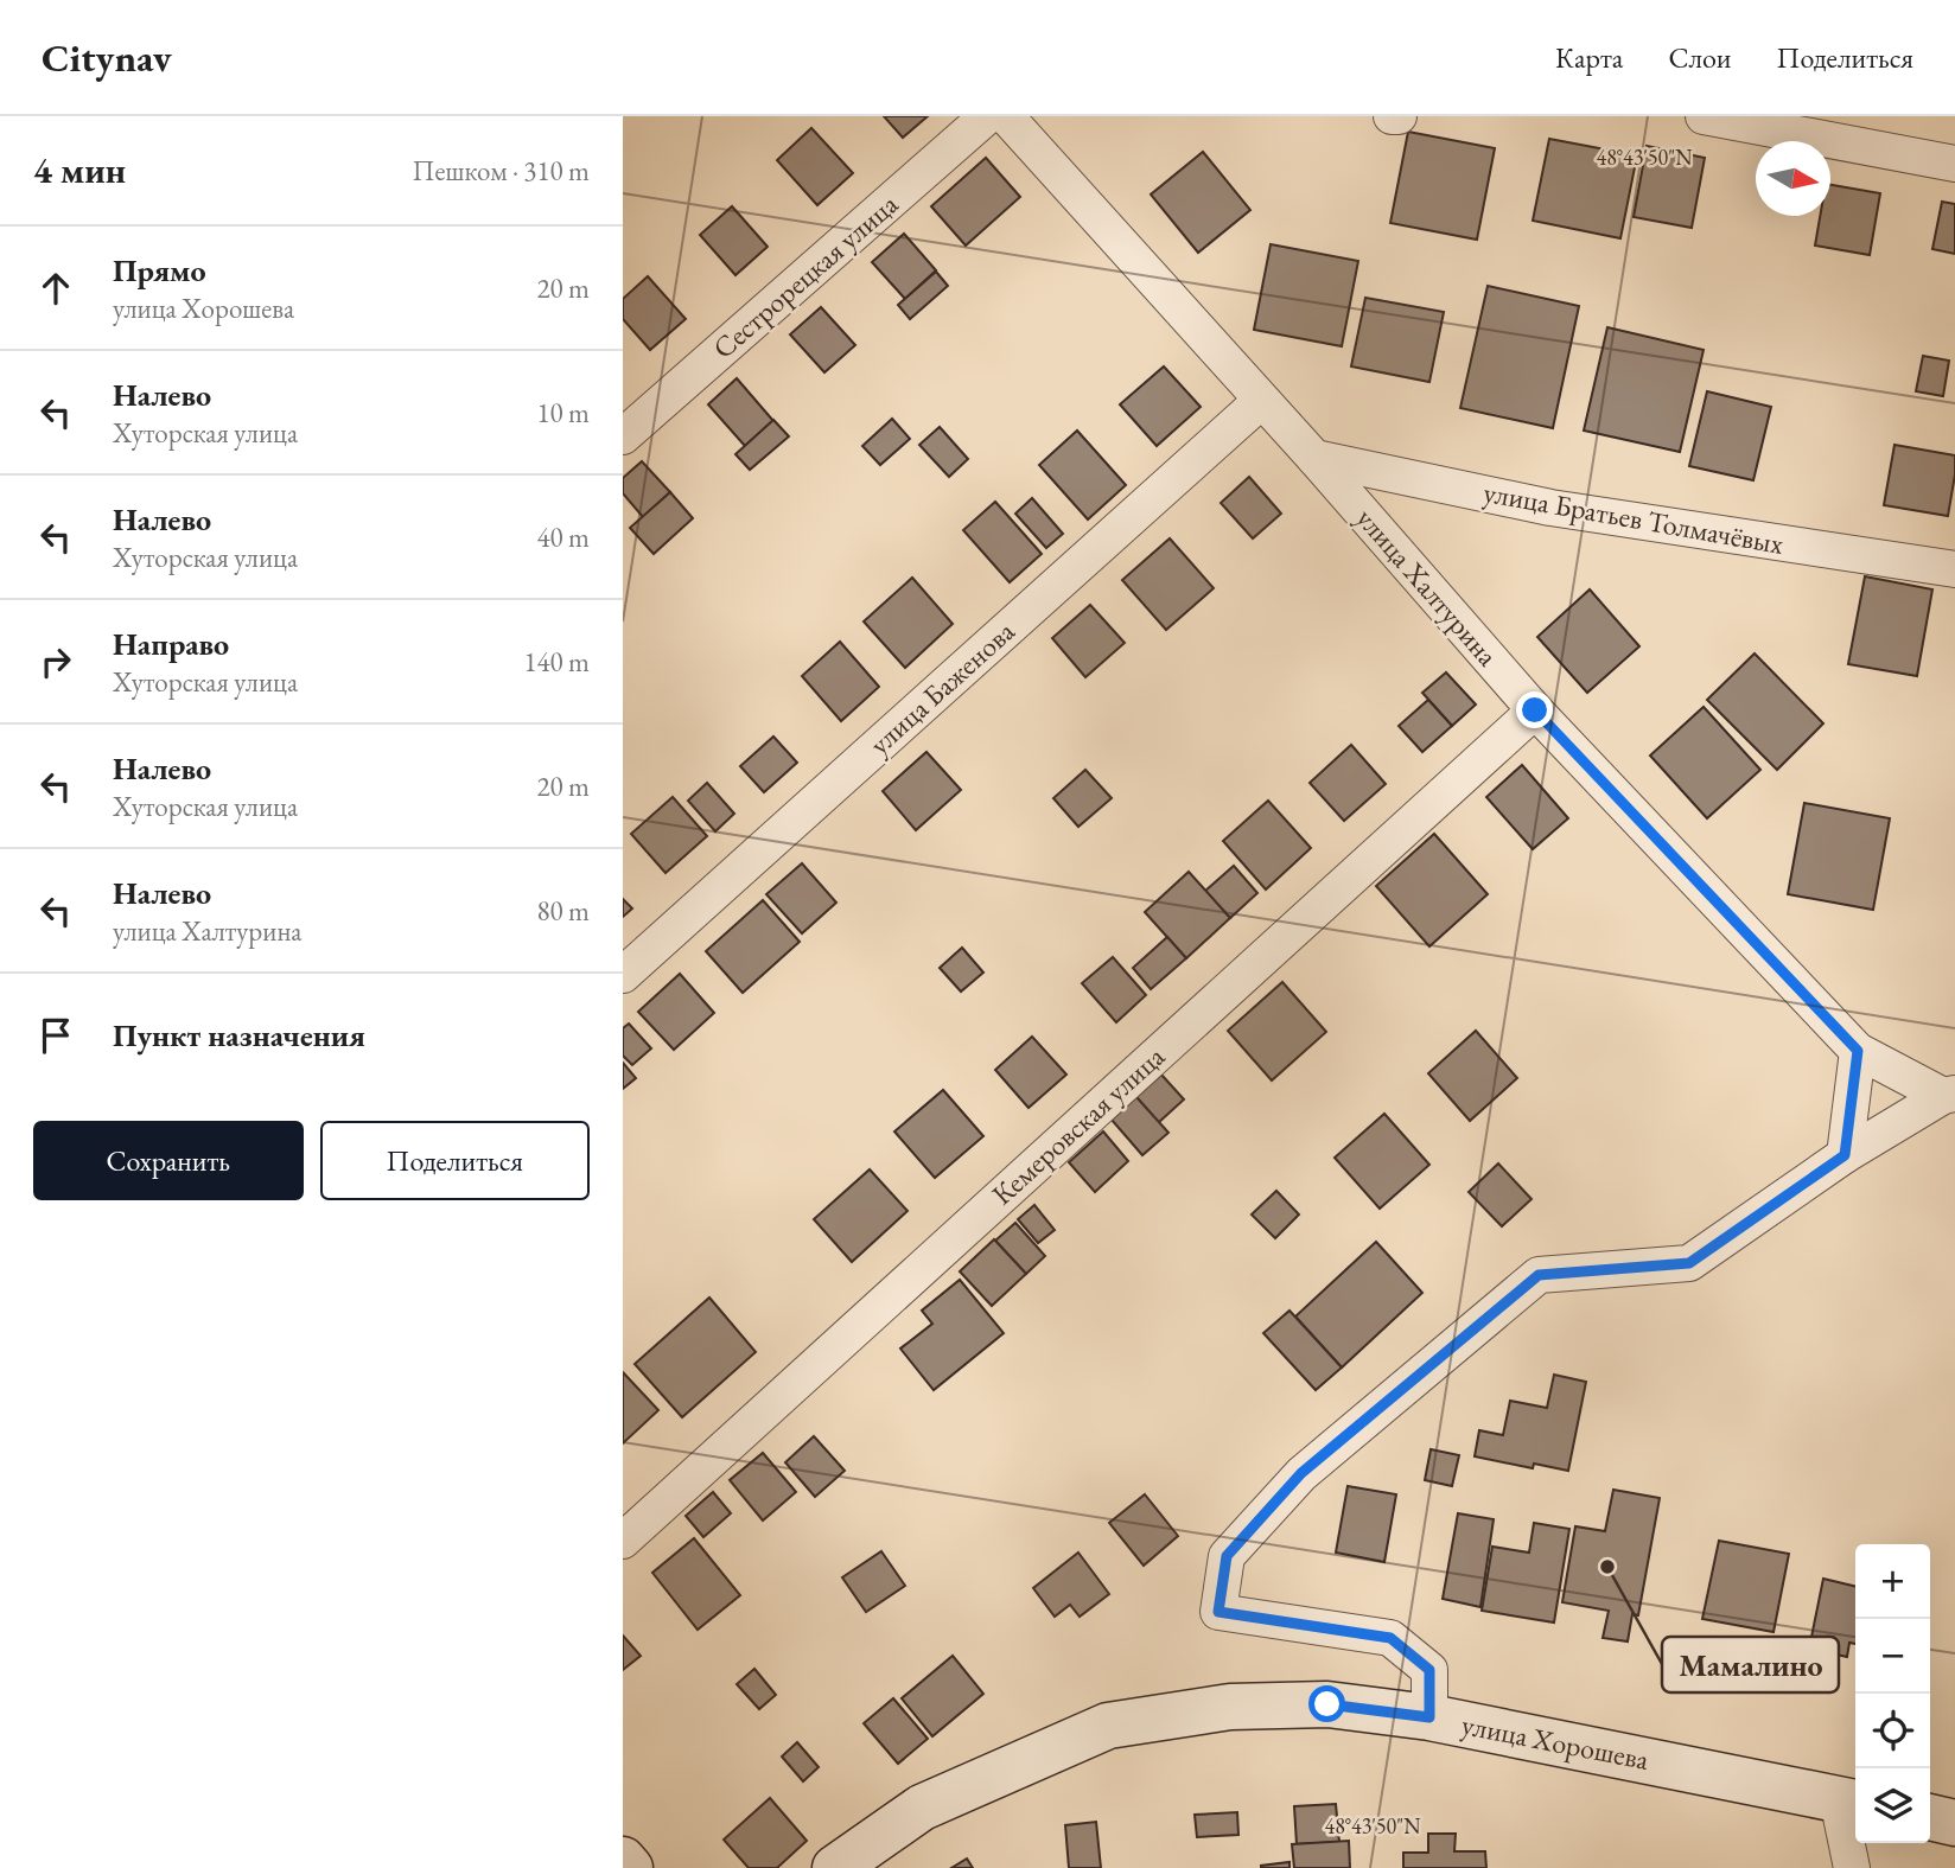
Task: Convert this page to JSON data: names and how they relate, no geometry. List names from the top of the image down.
{
  "streets": {
    "main road": ["улица Хорошева"],
    "street": [
      "Сестрорецкая улица",
      "улица Братьев Толмачёвых",
      "улица Халтурина",
      "улица Баженова",
      "Кемеровская улица"
    ]
  },
  "crossings": [
    ["улица Братьев Толмачёвых", "улица Халтурина"],
    ["улица Халтурина", "улица Баженова"],
    ["улица Халтурина", "Кемеровская улица"]
  ],
  "places": ["Мамалино"],
  "north": "right",
  "page": {
    "header": "Citynav",
    "nav": ["Карта", "Слои", "Поделиться"],
    "heading": ["4 мин", "Пешком · 310 m"],
    "list": [
      ["Прямо", "улица Хорошева", "20 m"],
      ["Налево", "Хуторская улица", "10 m"],
      ["Налево", "Хуторская улица", "40 m"],
      ["Направо", "Хуторская улица", "140 m"],
      ["Налево", "Хуторская улица", "20 m"],
      ["Налево", "улица Халтурина", "80 m"],
      "Пункт назначения"
    ],
    "buttons": ["Сохранить", "Поделиться"],
    "map_buttons": ["+", "−"]
  },
  "coordinates": ["48°43'50\"N"]
}
